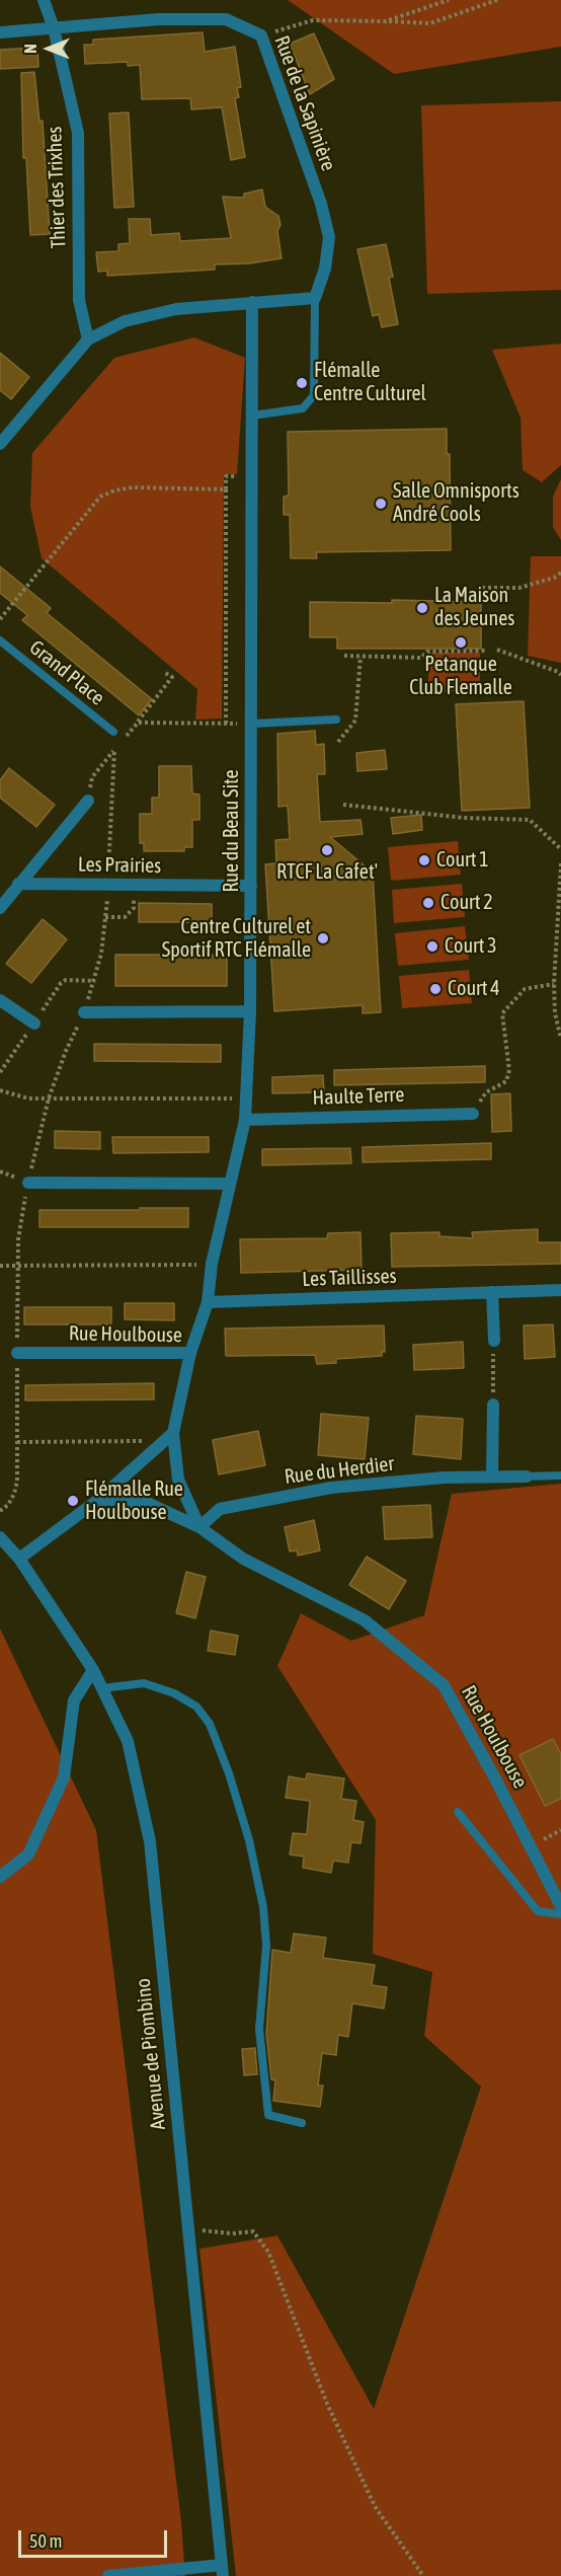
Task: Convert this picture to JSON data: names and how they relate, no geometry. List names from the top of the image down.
{
  "streets": {
    "street": [
      "Rue de la Sapinière",
      "Thier des Trixhes",
      "Rue du Beau Site",
      "Les Prairies",
      "Haulte Terre",
      "Les Taillisses",
      "Rue Houlbouse",
      "Rue du Herdier",
      "Avenue de Piombino"
    ],
    "lane": ["Grand Place"]
  },
  "crossings": [
    ["Rue de la Sapinière", "Thier des Trixhes"],
    ["Rue du Beau Site", "Les Prairies"],
    ["Rue du Beau Site", "Haulte Terre"],
    ["Rue du Beau Site", "Les Taillisses"],
    ["Rue du Beau Site", "Rue Houlbouse"],
    ["Rue Houlbouse", "Rue du Herdier"]
  ],
  "places": [
    "Flémalle Centre Culturel",
    "Salle Omnisports André Cools",
    "La Maison des Jeunes",
    "Petanque Club Flemalle",
    "RTCF La Cafet'",
    "Court 1",
    "Court 2",
    "Centre Culturel et Sportif RTC Flémalle",
    "Court 3",
    "Court 4",
    "Flémalle Rue Houlbouse"
  ],
  "scale_bar": "50 m",
  "north": "left"
}
